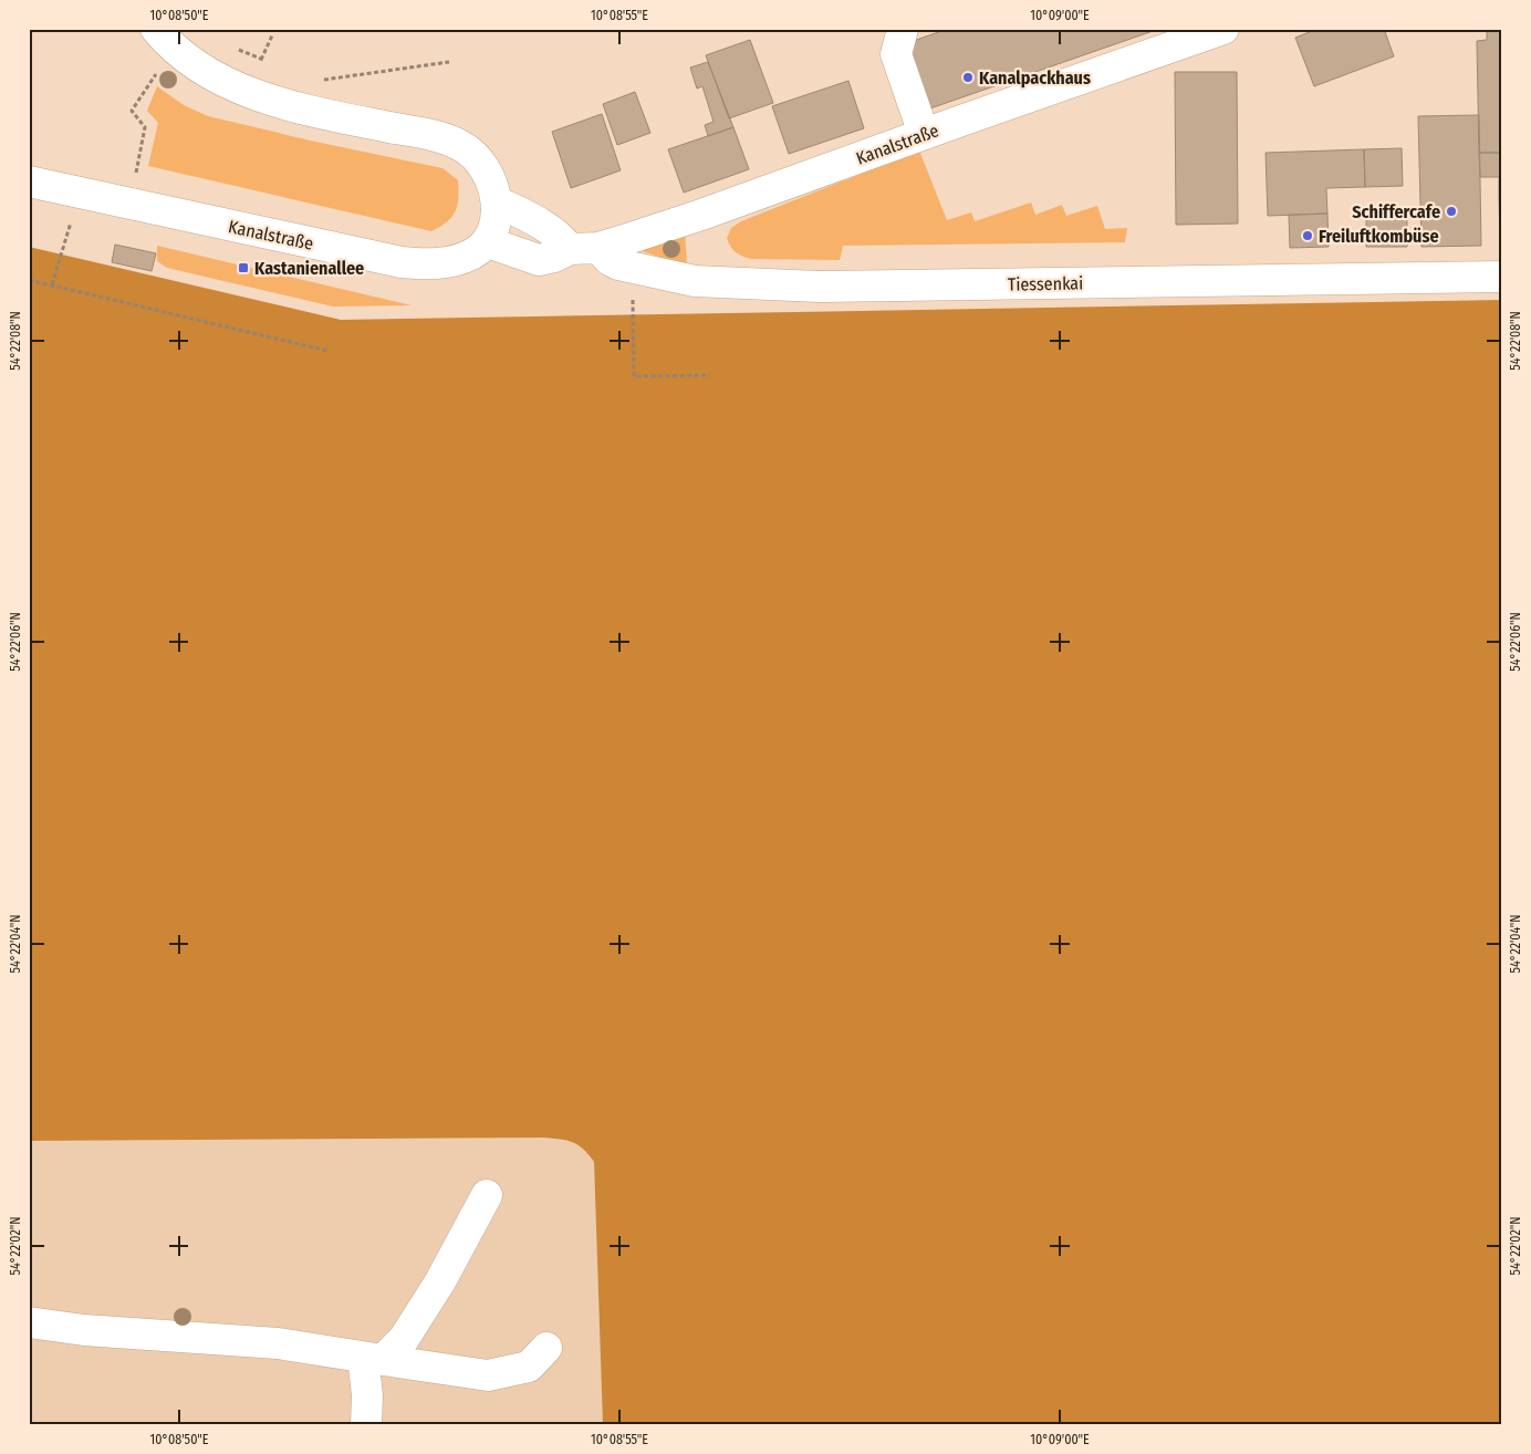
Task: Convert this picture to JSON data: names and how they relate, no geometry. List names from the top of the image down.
{
  "streets": {
    "street": ["Kanalstraße", "Tiessenkai"]
  },
  "crossings": [
    ["Kanalstraße", "Tiessenkai"]
  ],
  "places": {
    "other": ["Kanalpackhaus", "Schiffercafe", "Freiluftkombüse"],
    "transit": ["Kastanienallee"]
  },
  "coordinates": [
    "10°08'50\"E",
    "10°08'55\"E",
    "10°09'00\"E",
    "54°22'08\"N",
    "54°22'06\"N",
    "54°22'04\"N",
    "54°22'02\"N"
  ]
}
